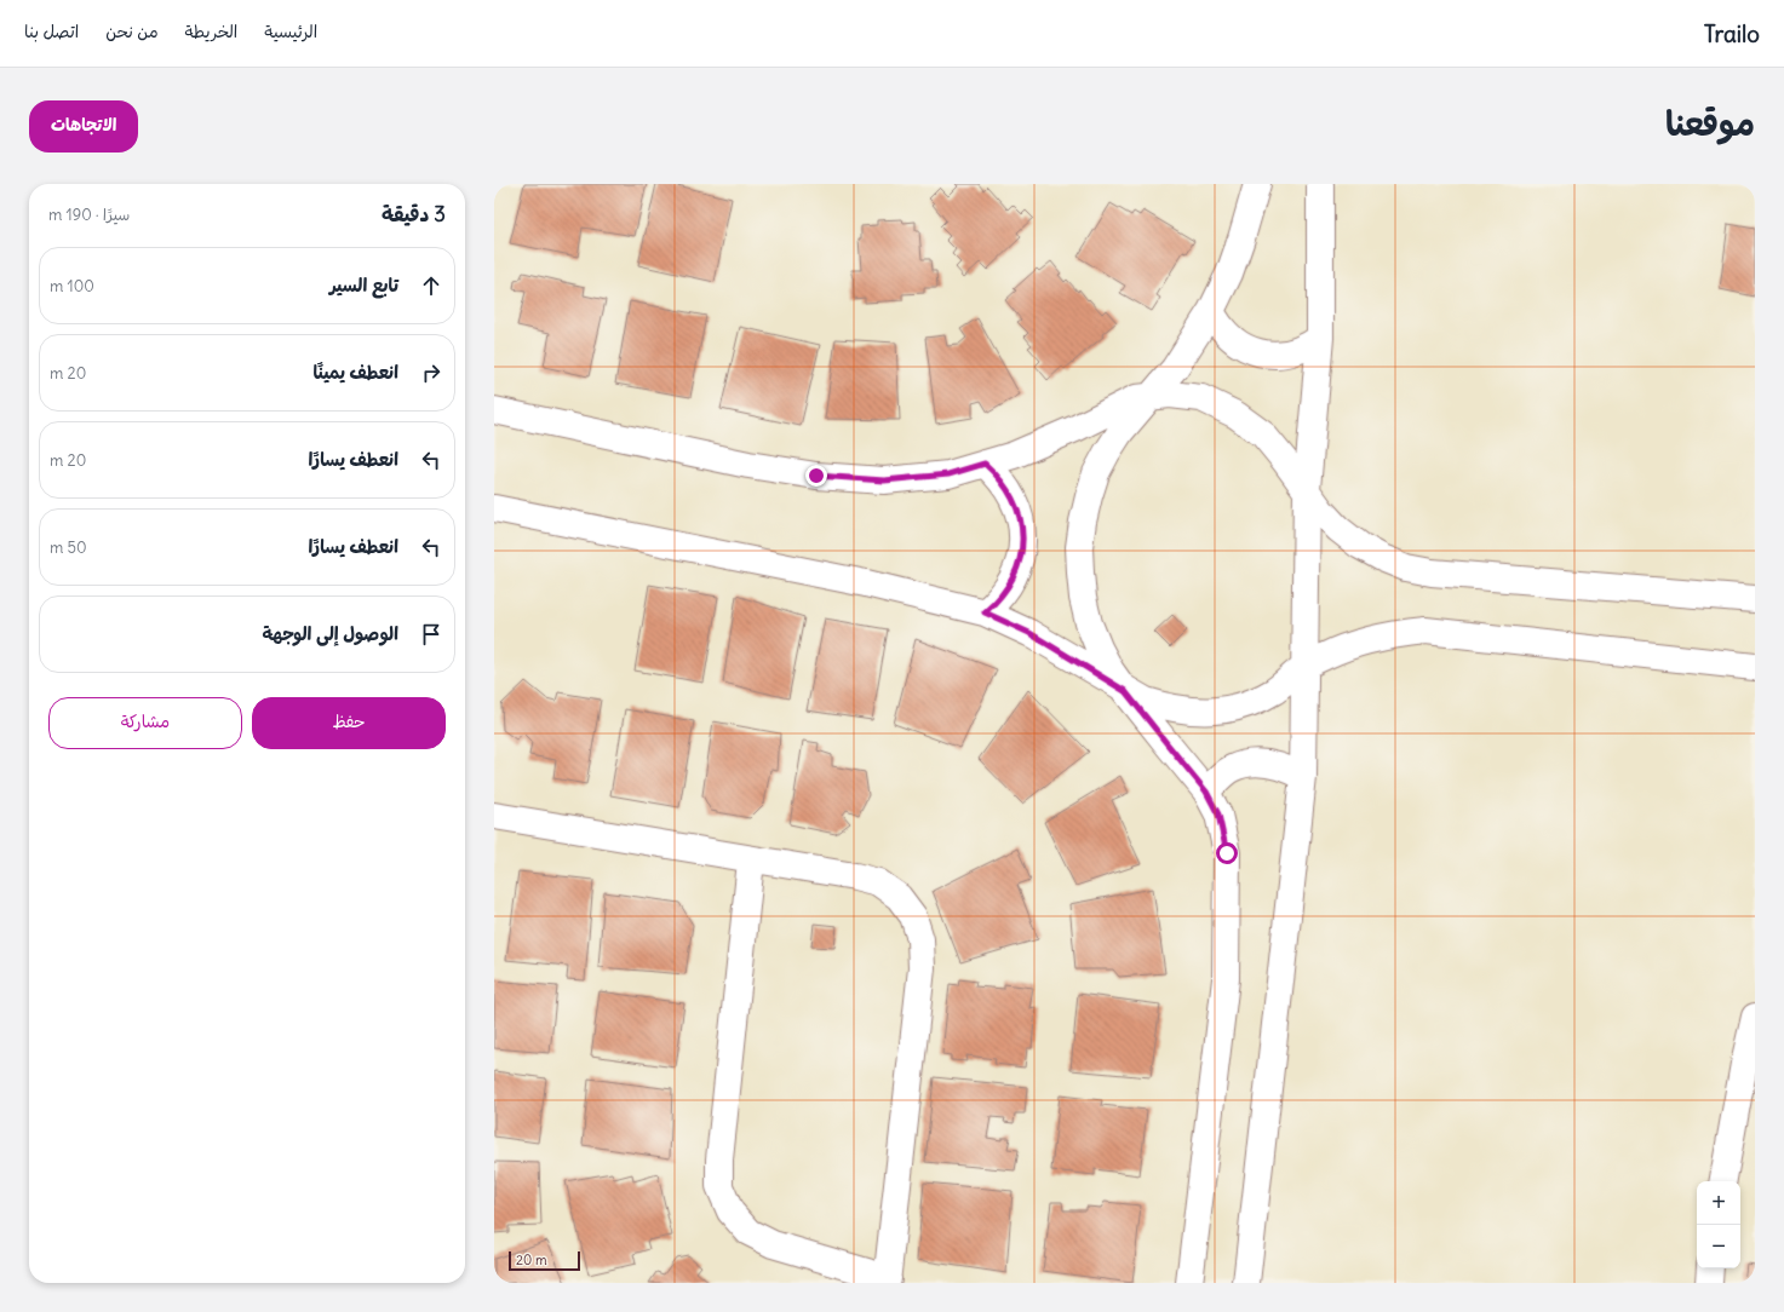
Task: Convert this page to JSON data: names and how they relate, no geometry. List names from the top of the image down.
{
  "scale_bar": "20 m",
  "page": {
    "header": "Trailo",
    "nav": [
      "الرئيسية",
      "الخريطة",
      "من نحن",
      "اتصل بنا"
    ],
    "title": "موقعنا",
    "buttons": [
      "الاتجاهات",
      ["حفظ", "مشاركة"]
    ],
    "heading": ["3 دقيقة", "سيرًا · 190 m"],
    "list": [
      ["تابع السير", "100 m"],
      ["انعطف يمينًا", "20 m"],
      ["انعطف يسارًا", "20 m"],
      ["انعطف يسارًا", "50 m"],
      "الوصول إلى الوجهة"
    ],
    "map_buttons": ["+", "−"],
    "scale": "20 m"
  }
}
